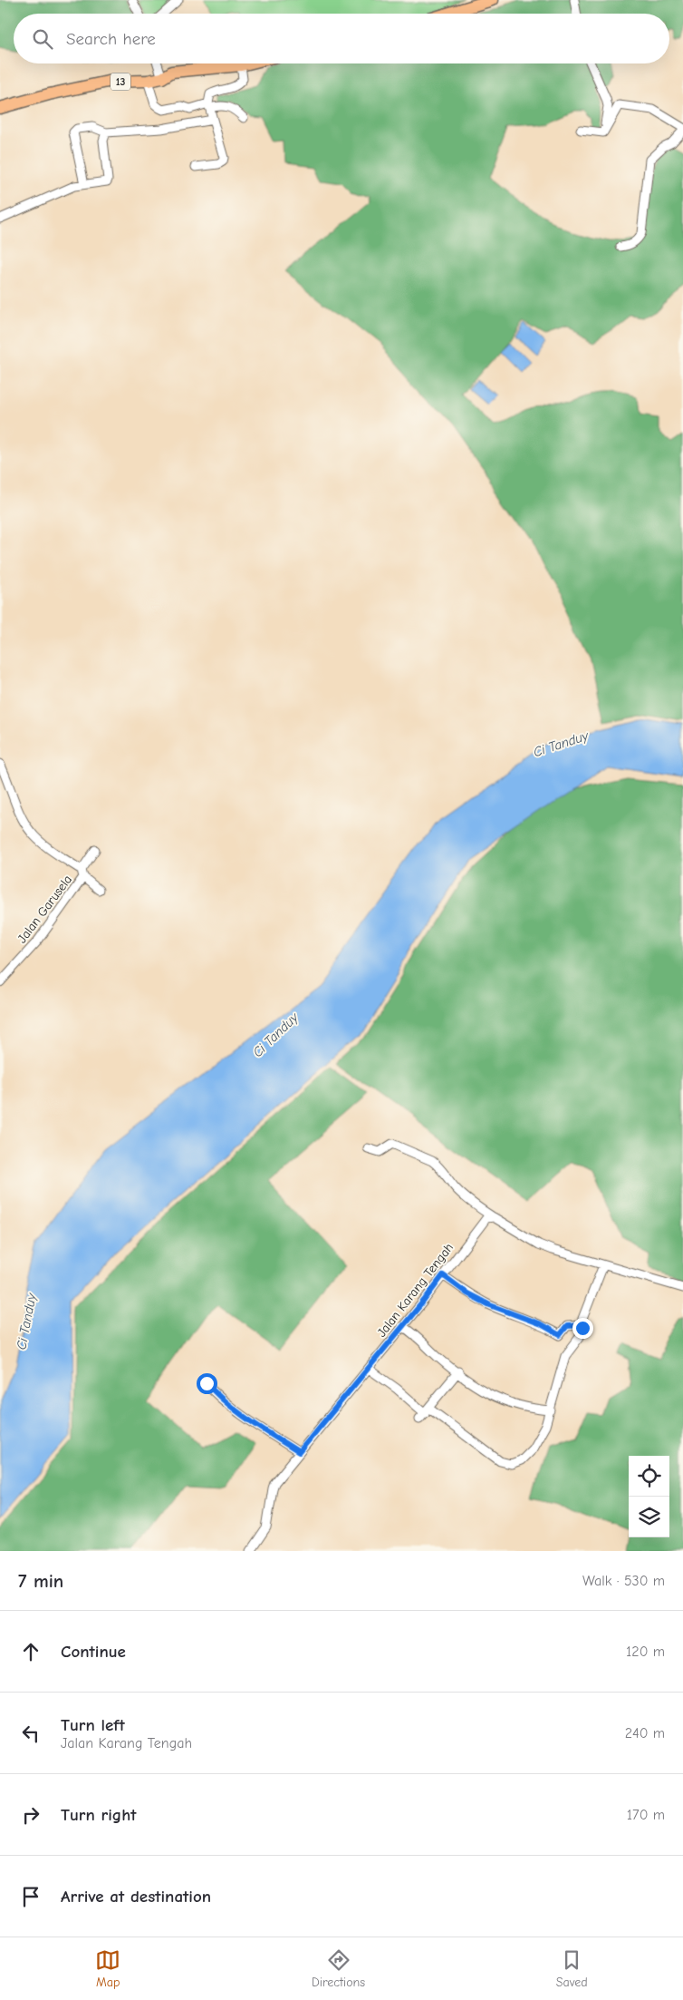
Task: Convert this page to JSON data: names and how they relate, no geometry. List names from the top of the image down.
{
  "streets": {
    "highway": ["13"],
    "street": ["Jalan Garusela", "Jalan Karang Tengah"]
  },
  "water": ["Ci Tanduy"],
  "page": {
    "search": "Search here",
    "heading": ["7 min", "Walk · 530 m"],
    "list": [
      ["Continue", "120 m"],
      ["Turn left", "Jalan Karang Tengah", "240 m"],
      ["Turn right", "170 m"],
      "Arrive at destination"
    ],
    "nav": ["Map", "Directions", "Saved"]
  }
}
